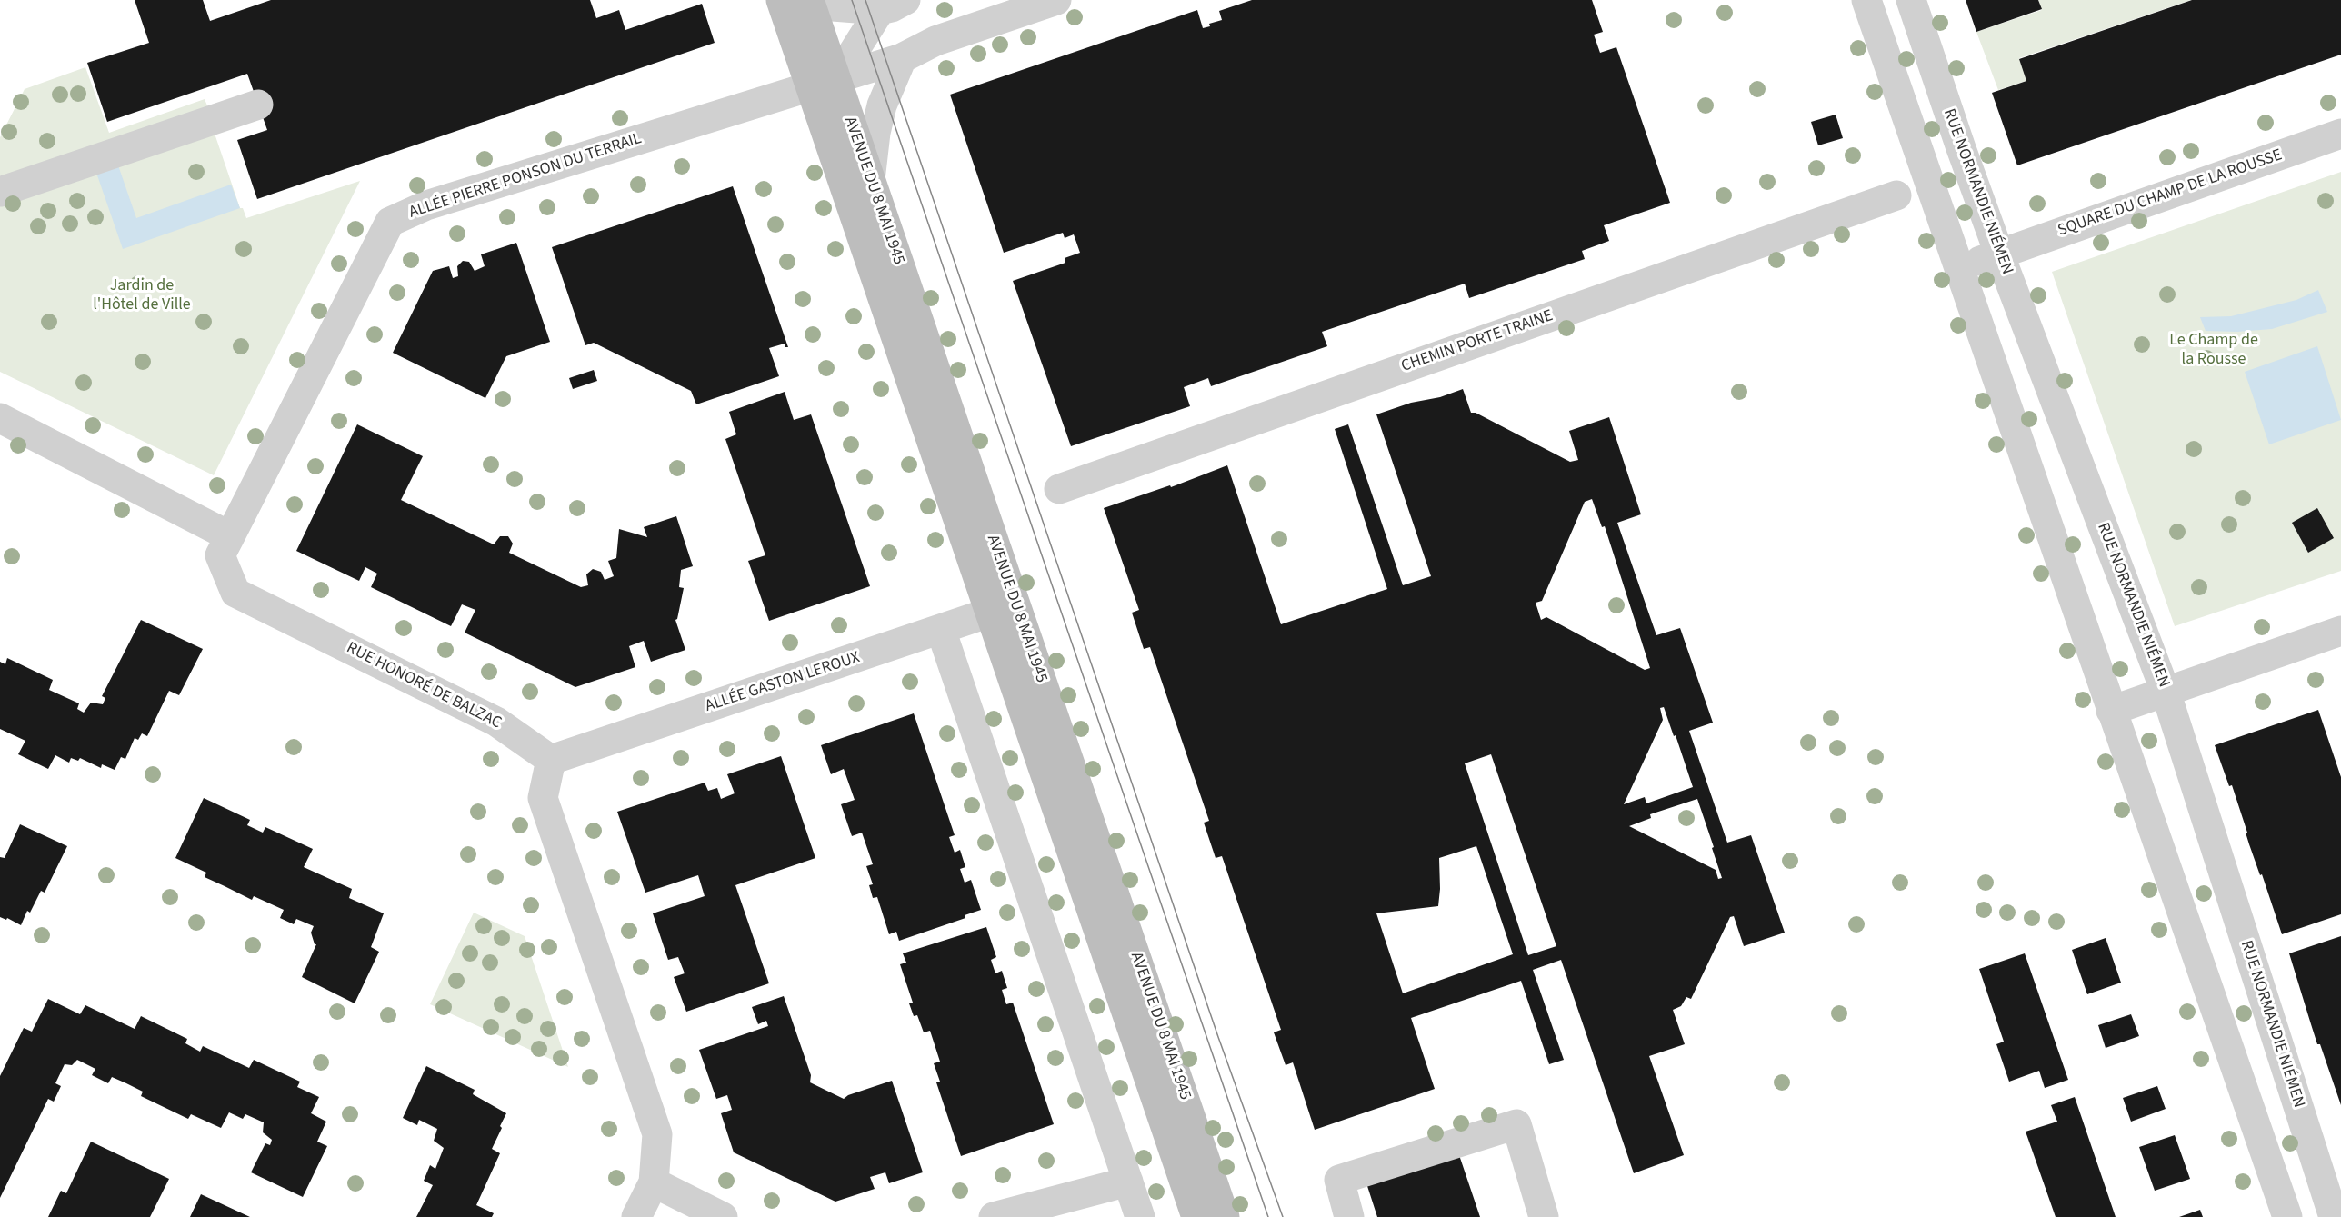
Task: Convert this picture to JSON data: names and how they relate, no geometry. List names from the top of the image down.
{
  "streets": {
    "main road": ["AVENUE DU 8 MAI 1945"],
    "street": [
      "ALLÉE PIERRE PONSON DU TERRAIL",
      "RUE NORMANDIE NIÉMEN",
      "SQUARE DU CHAMP DE LA ROUSSE",
      "CHEMIN PORTE TRAINE",
      "ALLÉE GASTON LEROUX",
      "RUE HONORÉ DE BALZAC"
    ]
  },
  "crossings": [
    ["ALLÉE PIERRE PONSON DU TERRAIL", "AVENUE DU 8 MAI 1945"],
    ["ALLÉE PIERRE PONSON DU TERRAIL", "RUE HONORÉ DE BALZAC"],
    ["AVENUE DU 8 MAI 1945", "ALLÉE GASTON LEROUX"],
    ["RUE NORMANDIE NIÉMEN", "SQUARE DU CHAMP DE LA ROUSSE"],
    ["ALLÉE GASTON LEROUX", "RUE HONORÉ DE BALZAC"]
  ],
  "parks": ["Jardin de l'Hôtel de Ville", "Le Champ de la Rousse"]
}
